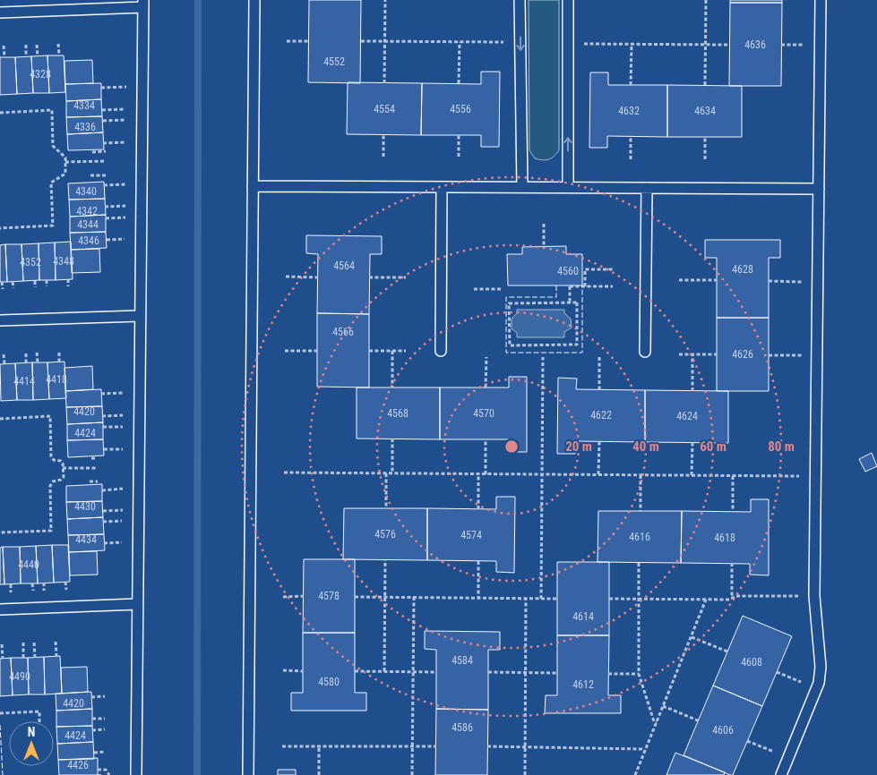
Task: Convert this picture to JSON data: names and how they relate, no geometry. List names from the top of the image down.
{
  "house_numbers": [
    "4636",
    "4552",
    "4328",
    "4334",
    "4554",
    "4556",
    "4632",
    "4634",
    "4336",
    "4340",
    "4342",
    "4344",
    "4346",
    "4348",
    "4352",
    "4564",
    "4628",
    "4560",
    "4566",
    "4626",
    "4418",
    "4414",
    "4420",
    "4568",
    "4570",
    "4622",
    "4624",
    "4424",
    "4430",
    "4576",
    "4574",
    "4616",
    "4618",
    "4434",
    "4440",
    "4578",
    "4614",
    "4584",
    "4608",
    "4490",
    "4580",
    "4612",
    "4420",
    "4586",
    "4606",
    "4424",
    "4426"
  ],
  "north": "top",
  "rings": [
    "20 m",
    "40 m",
    "60 m",
    "80 m"
  ]
}
